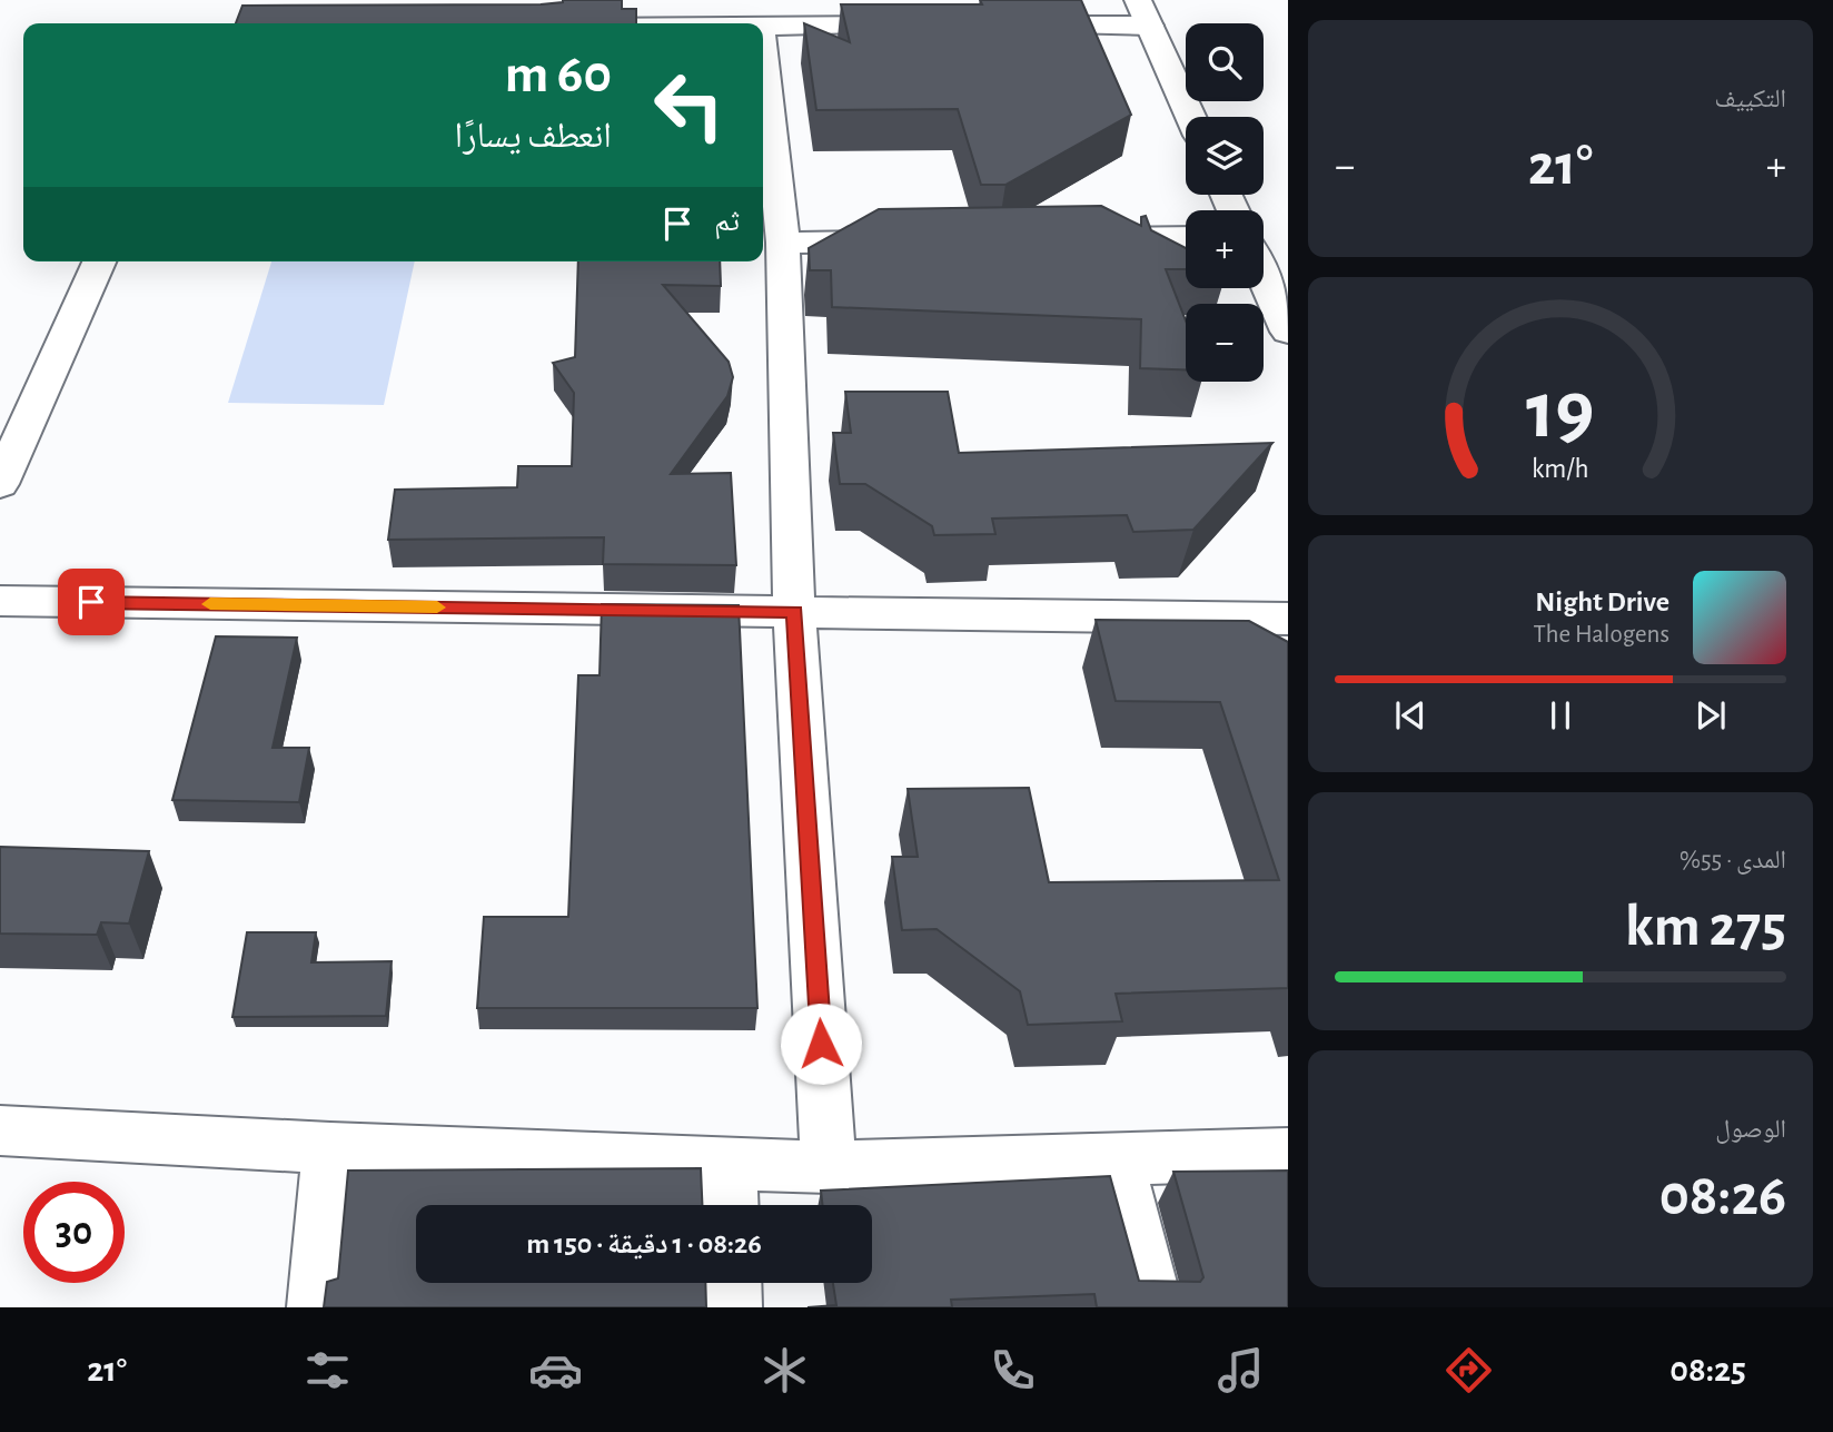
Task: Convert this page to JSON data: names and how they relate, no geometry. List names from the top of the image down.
{
  "page": {
    "tile": [
      "التكييف",
      ["المدى · 55%", "275 km"],
      ["الوصول", "08:26"]
    ],
    "map_buttons": ["+", "−"],
    "turn": ["60 m", "انعطف يسارًا"],
    "heat": ["−", "21°", "+"],
    "then": "ثم",
    "song": ["Night Drive", "The Halogens"],
    "limit": "30",
    "trip": "08:26 · 1 دقيقة · 150 m",
    "tabs": ["08:25", "21°"],
    "gauge": ["19", "km/h"]
  }
}
